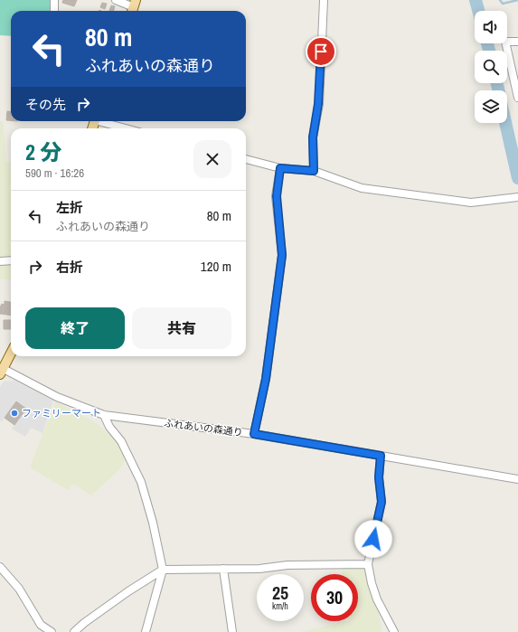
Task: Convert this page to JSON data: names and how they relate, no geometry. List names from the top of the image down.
{
  "streets": {
    "street": ["ふれあいの森通り"]
  },
  "places": ["ファミリーマート"],
  "page": {
    "turn": ["80 m", "ふれあいの森通り"],
    "then": "その先",
    "heading": ["2 分", "590 m · 16:26"],
    "list": [
      {
        "name": "左折",
        "note": "ふれあいの森通り",
        "value": "80 m"
      },
      {
        "name": "右折",
        "value": "120 m"
      }
    ],
    "buttons": ["終了", "共有"],
    "speed": "25 km/h",
    "limit": "30"
  }
}
